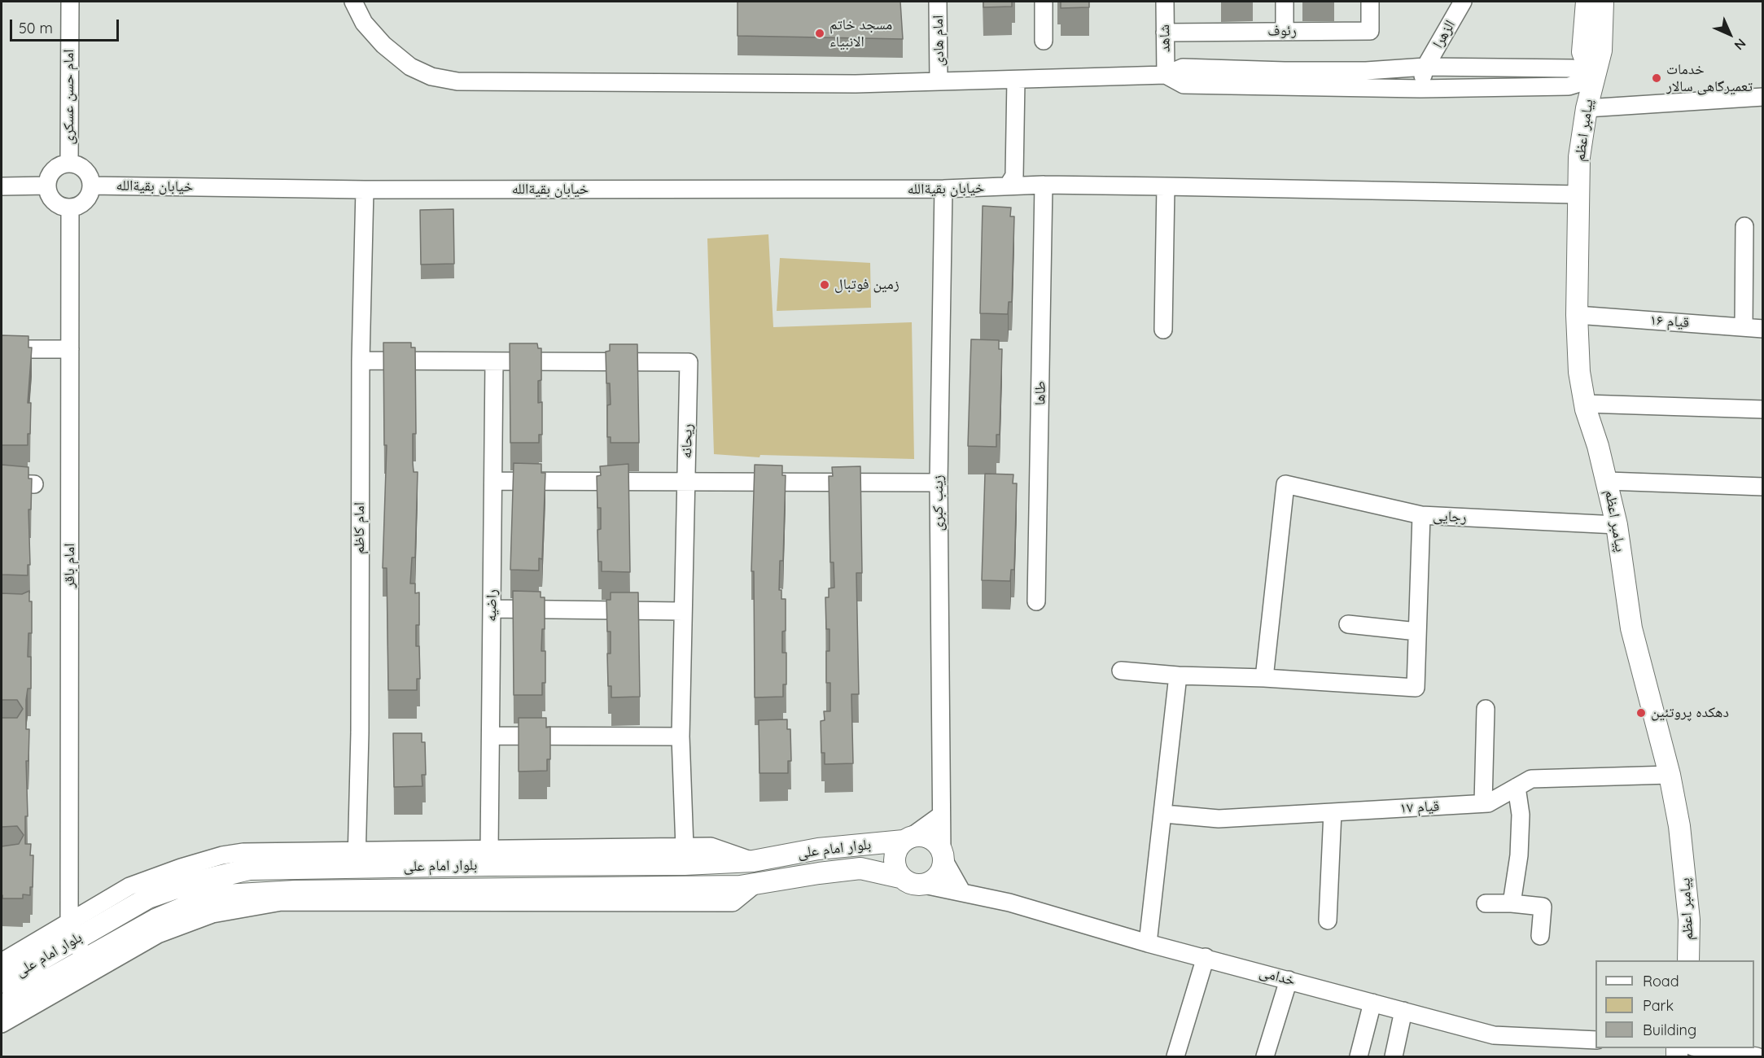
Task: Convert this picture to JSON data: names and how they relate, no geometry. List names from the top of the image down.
{
  "streets": {
    "main road": ["پیامبر اعظم", "بلوار امام علی"],
    "street": [
      "رئوف",
      "الزهرا",
      "شاهد",
      "امام هادی",
      "امام حسن عسکری",
      "خیابان بقیةالله",
      "قیام ۱۶",
      "طاها",
      "ریحانه",
      "زینب کبری",
      "رجایی",
      "امام کاظم",
      "امام باقر",
      "راضیه",
      "قیام ۱۷",
      "خدامی"
    ]
  },
  "crossings": [
    ["رئوف", "شاهد"],
    ["امام حسن عسکری", "خیابان بقیةالله"],
    ["امام حسن عسکری", "امام باقر"],
    ["پیامبر اعظم", "خیابان بقیةالله"],
    ["پیامبر اعظم", "قیام ۱۶"],
    ["پیامبر اعظم", "رجایی"],
    ["پیامبر اعظم", "قیام ۱۷"],
    ["خیابان بقیةالله", "طاها"],
    ["خیابان بقیةالله", "زینب کبری"],
    ["خیابان بقیةالله", "امام کاظم"],
    ["خیابان بقیةالله", "امام باقر"],
    ["ریحانه", "امام کاظم"],
    ["ریحانه", "راضیه"],
    ["زینب کبری", "بلوار امام علی"],
    ["زینب کبری", "خدامی"],
    ["امام کاظم", "بلوار امام علی"],
    ["امام باقر", "بلوار امام علی"],
    ["بلوار امام علی", "خدامی"]
  ],
  "places": [
    "مسجد خاتم الانبیاء",
    "خدمات تعمیرگاهی سالار",
    "زمین فوتبال",
    "دهکده پروتئین"
  ],
  "legend": ["Road", "Park", "Building"],
  "scale_bar": "50 m",
  "north": "bottom right"
}
